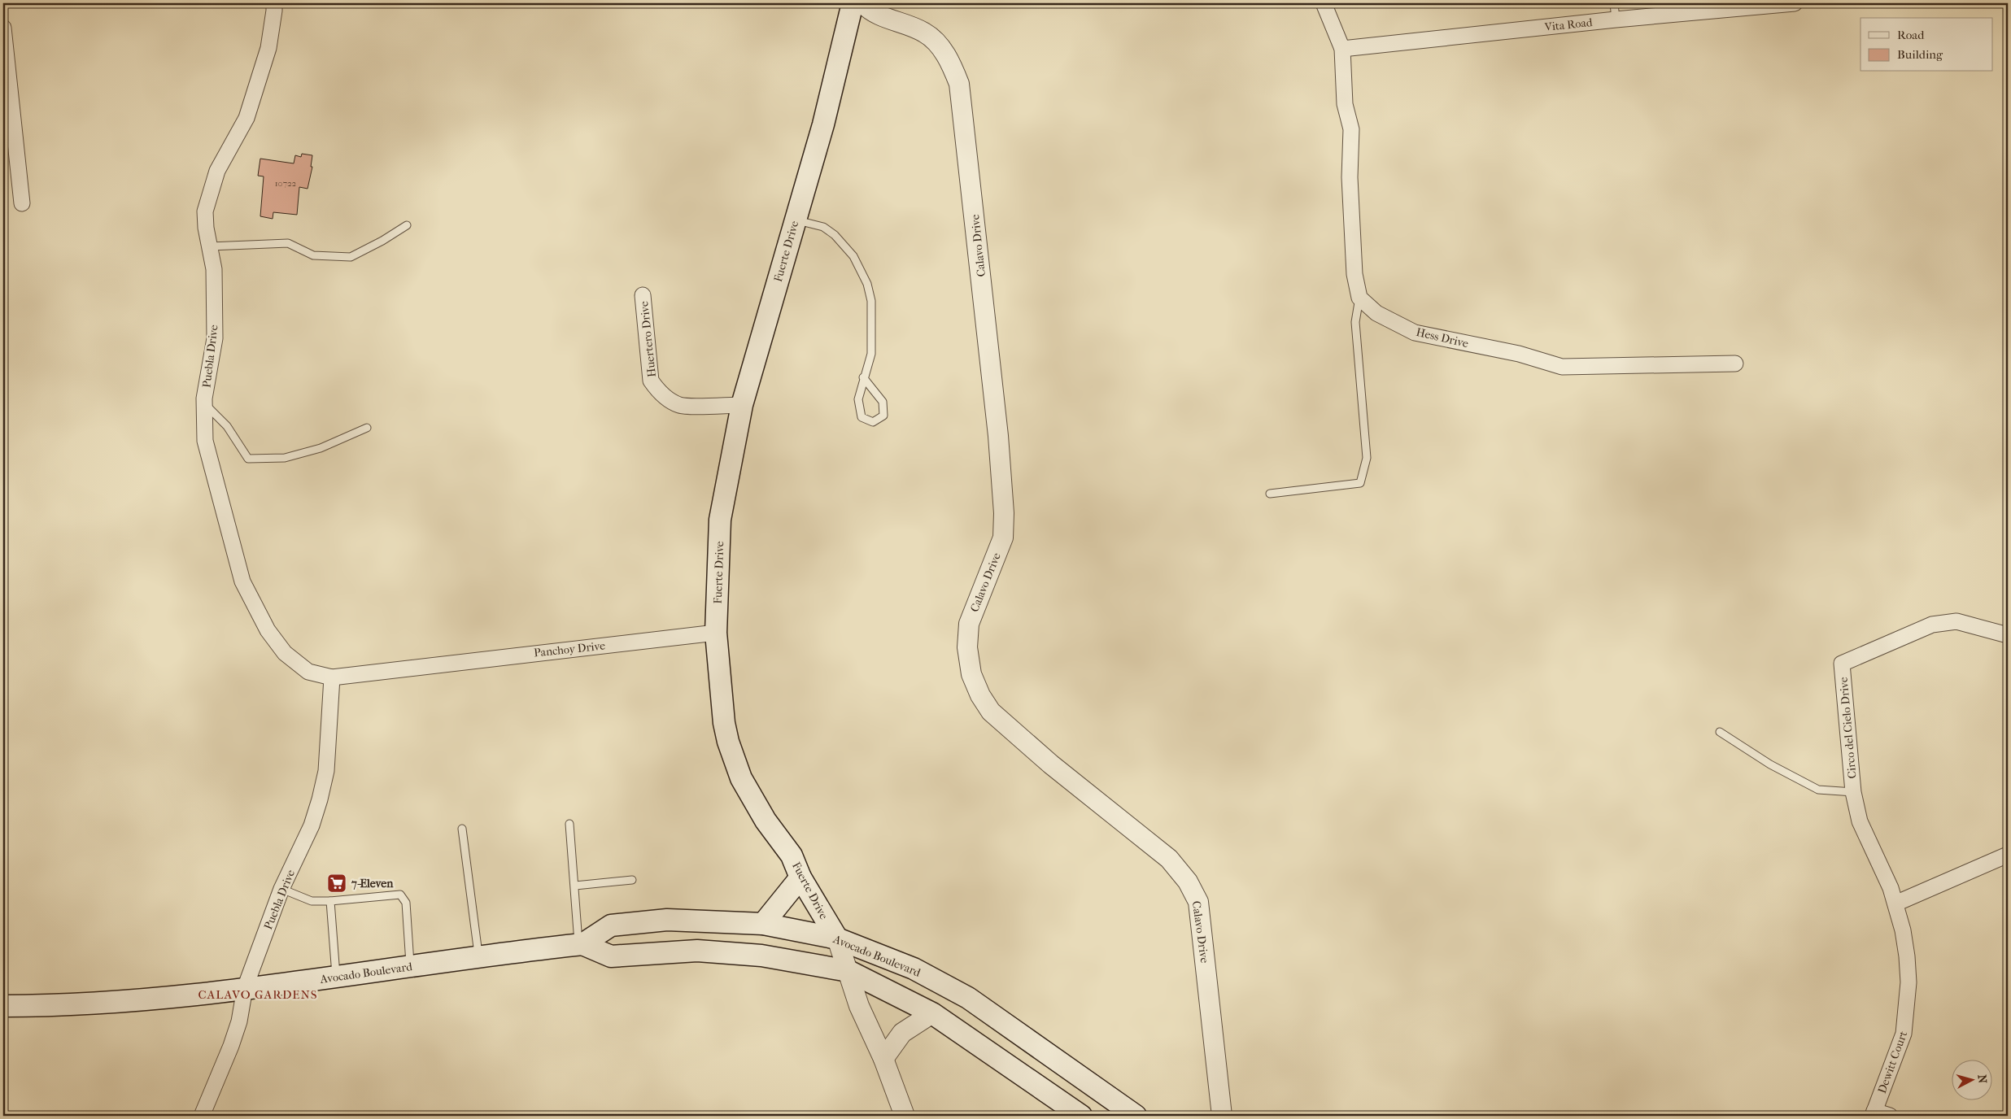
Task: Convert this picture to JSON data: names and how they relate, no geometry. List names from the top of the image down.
{
  "streets": {
    "main road": ["Fuerte Drive", "Avocado Boulevard"],
    "street": [
      "Vita Road",
      "Calavo Drive",
      "Hess Drive",
      "Huertero Drive",
      "Puebla Drive",
      "Panchoy Drive",
      "Circo del Cielo Drive",
      "Dewitt Court"
    ]
  },
  "crossings": [
    ["Fuerte Drive", "Huertero Drive"],
    ["Fuerte Drive", "Panchoy Drive"],
    ["Fuerte Drive", "Avocado Boulevard"],
    ["Puebla Drive", "Panchoy Drive"],
    ["Puebla Drive", "Avocado Boulevard"],
    ["Circo del Cielo Drive", "Dewitt Court"]
  ],
  "districts": ["CALAVO GARDENS"],
  "places": {
    "supermarket": ["7-Eleven"]
  },
  "house_numbers": ["10722"],
  "legend": ["Road", "Building"],
  "north": "right"
}
